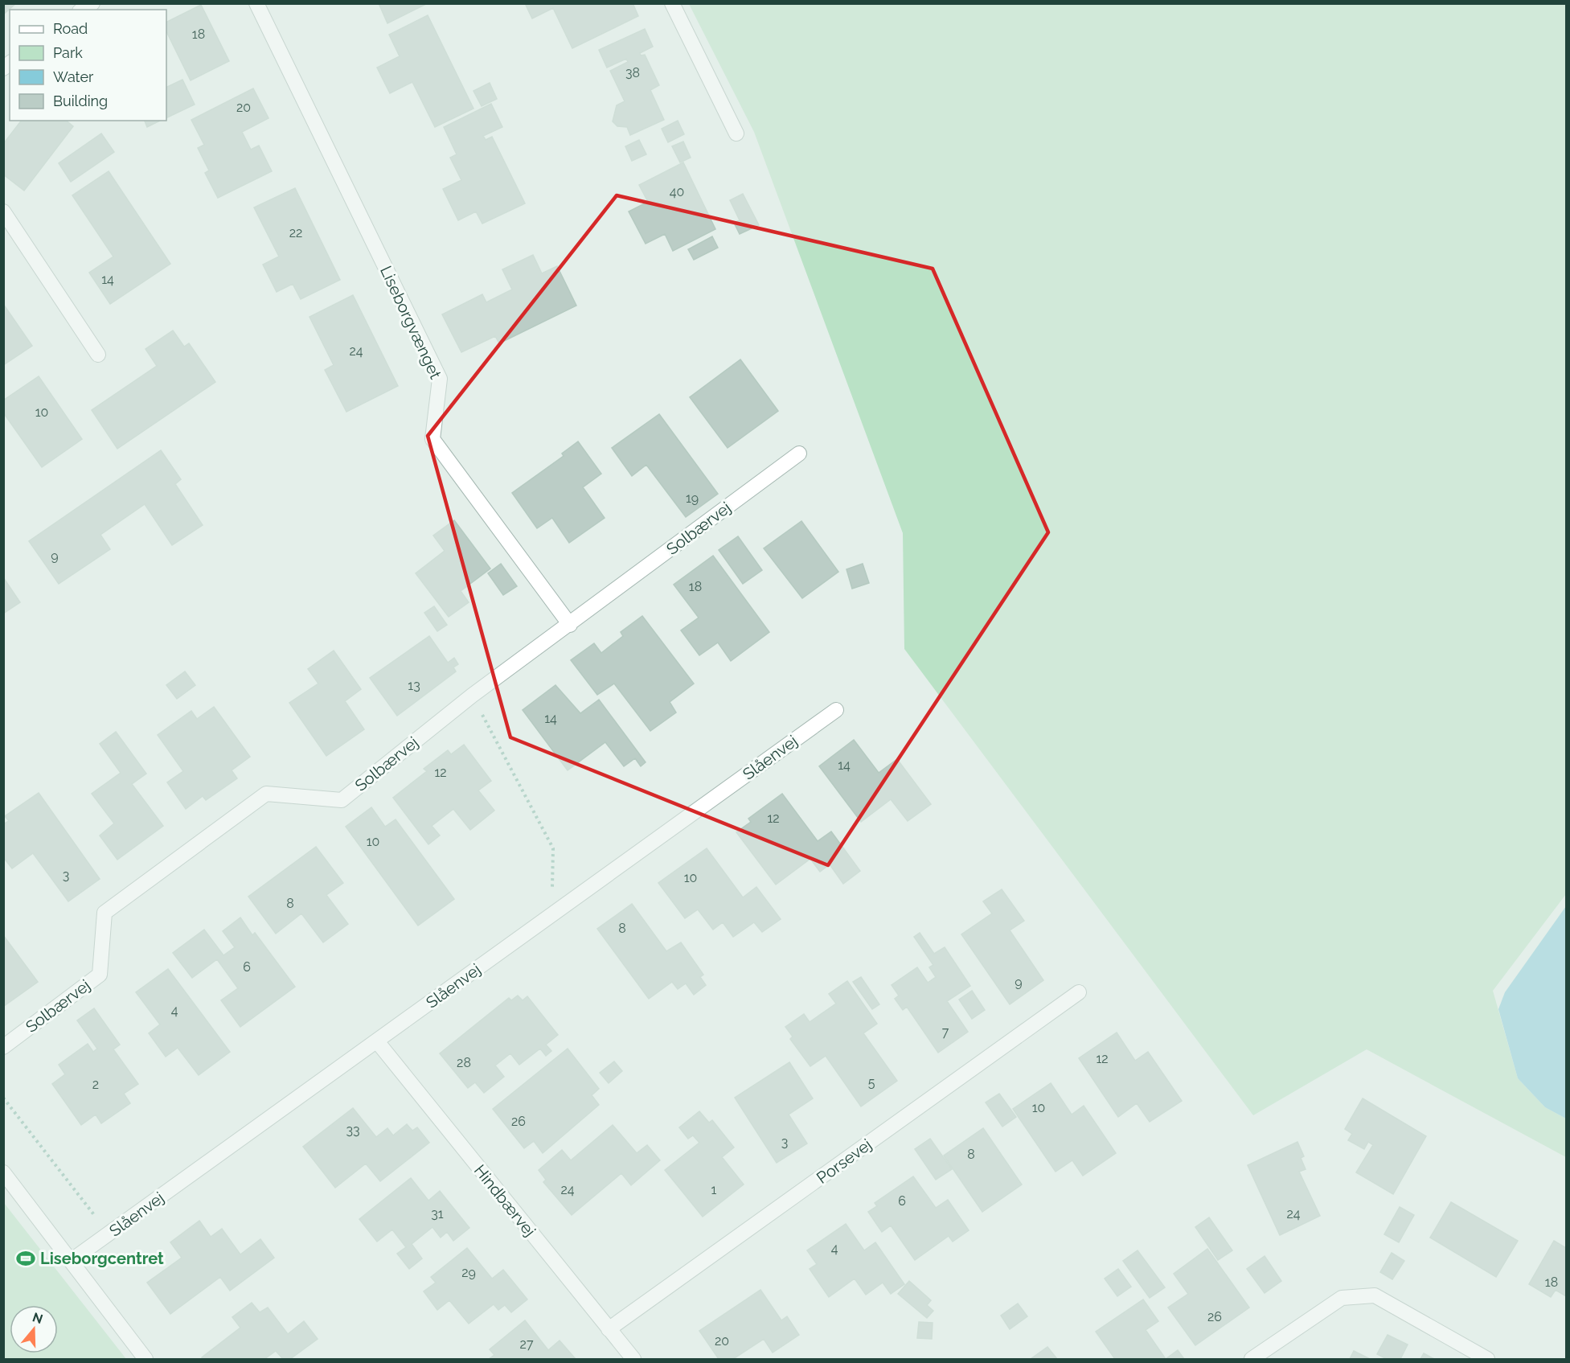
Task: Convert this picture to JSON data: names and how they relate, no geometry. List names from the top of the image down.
{
  "streets": {
    "street": [
      "Liseborgvænget",
      "Solbærvej",
      "Slåenvej",
      "Porsevej",
      "Hindbærvej"
    ]
  },
  "crossings": [
    ["Liseborgvænget", "Solbærvej"],
    ["Slåenvej", "Hindbærvej"],
    ["Porsevej", "Hindbærvej"]
  ],
  "places": {
    "sports": ["Liseborgcentret"]
  },
  "house_numbers": [
    "18",
    "38",
    "20",
    "40",
    "22",
    "14",
    "24",
    "10",
    "19",
    "9",
    "18",
    "13",
    "14",
    "14",
    "12",
    "12",
    "10",
    "3",
    "10",
    "8",
    "8",
    "6",
    "9",
    "4",
    "7",
    "12",
    "28",
    "5",
    "2",
    "10",
    "26",
    "33",
    "3",
    "8",
    "24",
    "1",
    "6",
    "31",
    "24",
    "4",
    "29",
    "18",
    "26",
    "20",
    "27"
  ],
  "legend": [
    "Road",
    "Park",
    "Water",
    "Building"
  ],
  "north": "top"
}
